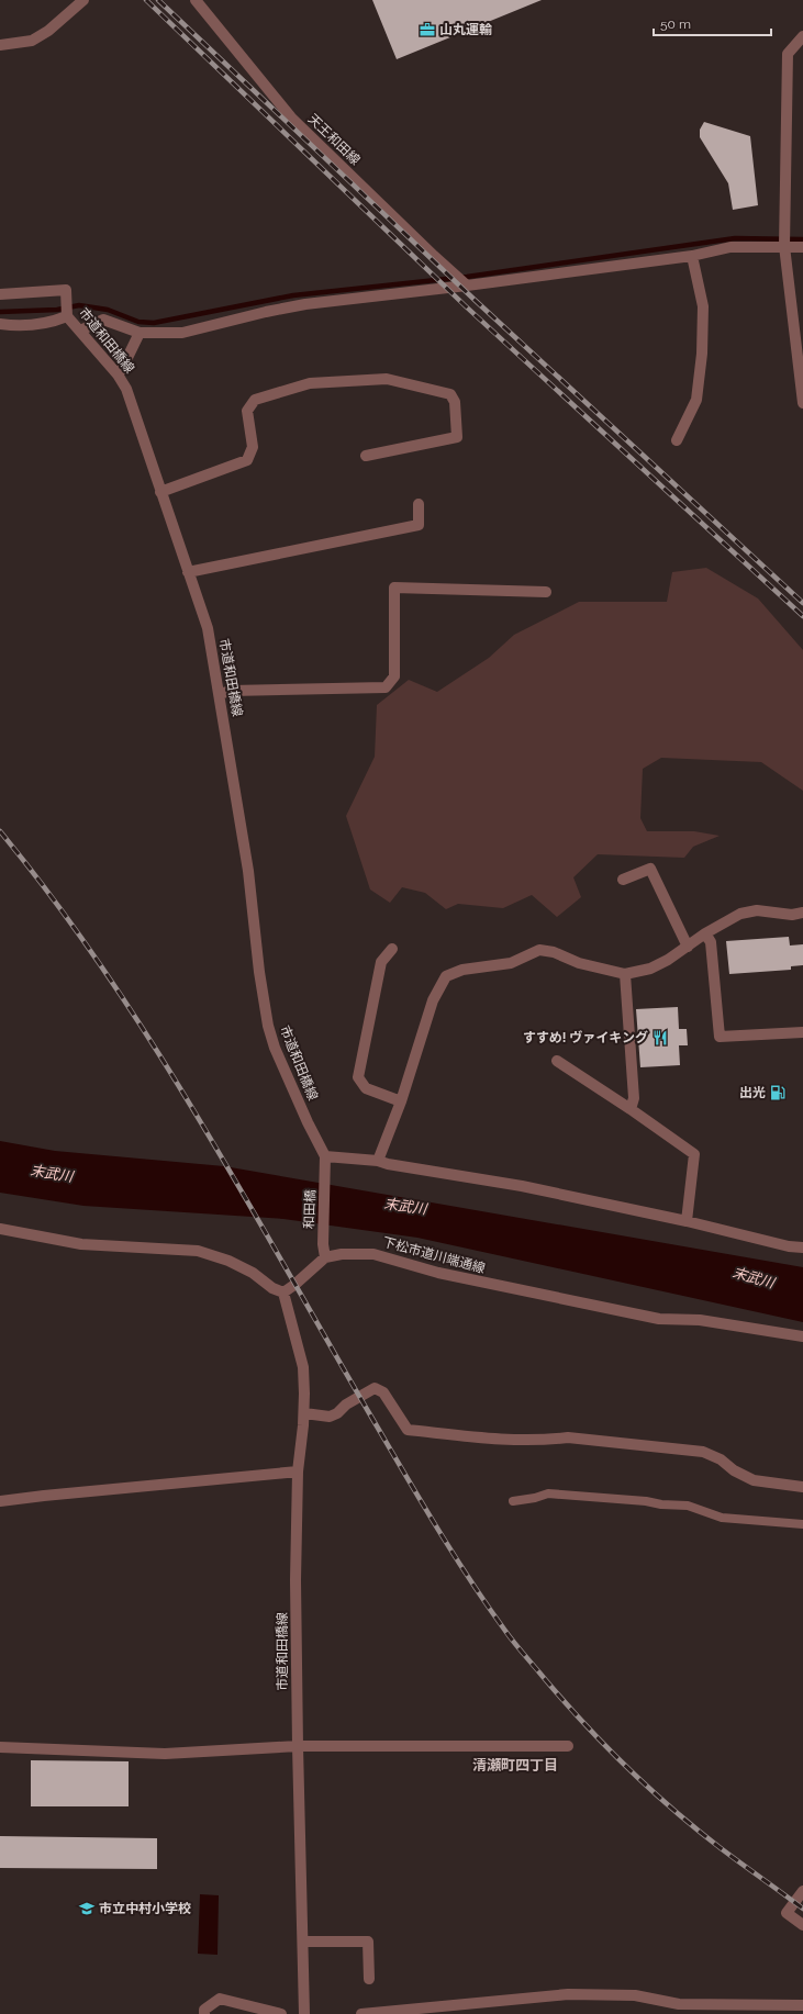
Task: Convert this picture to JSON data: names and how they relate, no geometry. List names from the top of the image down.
{
  "streets": {
    "street": [
      "天王和田線",
      "市道和田橋線",
      "和田橋",
      "下松市道川端通線"
    ]
  },
  "crossings": [
    ["市道和田橋線", "和田橋"],
    ["和田橋", "下松市道川端通線"]
  ],
  "districts": ["清瀬町四丁目"],
  "water": ["末武川"],
  "places": {
    "office": ["山丸運輸"],
    "restaurant": ["すすめ! ヴァイキング"],
    "fuel station": ["出光"],
    "school or university": ["市立中村小学校"]
  },
  "scale_bar": "50 m"
}
